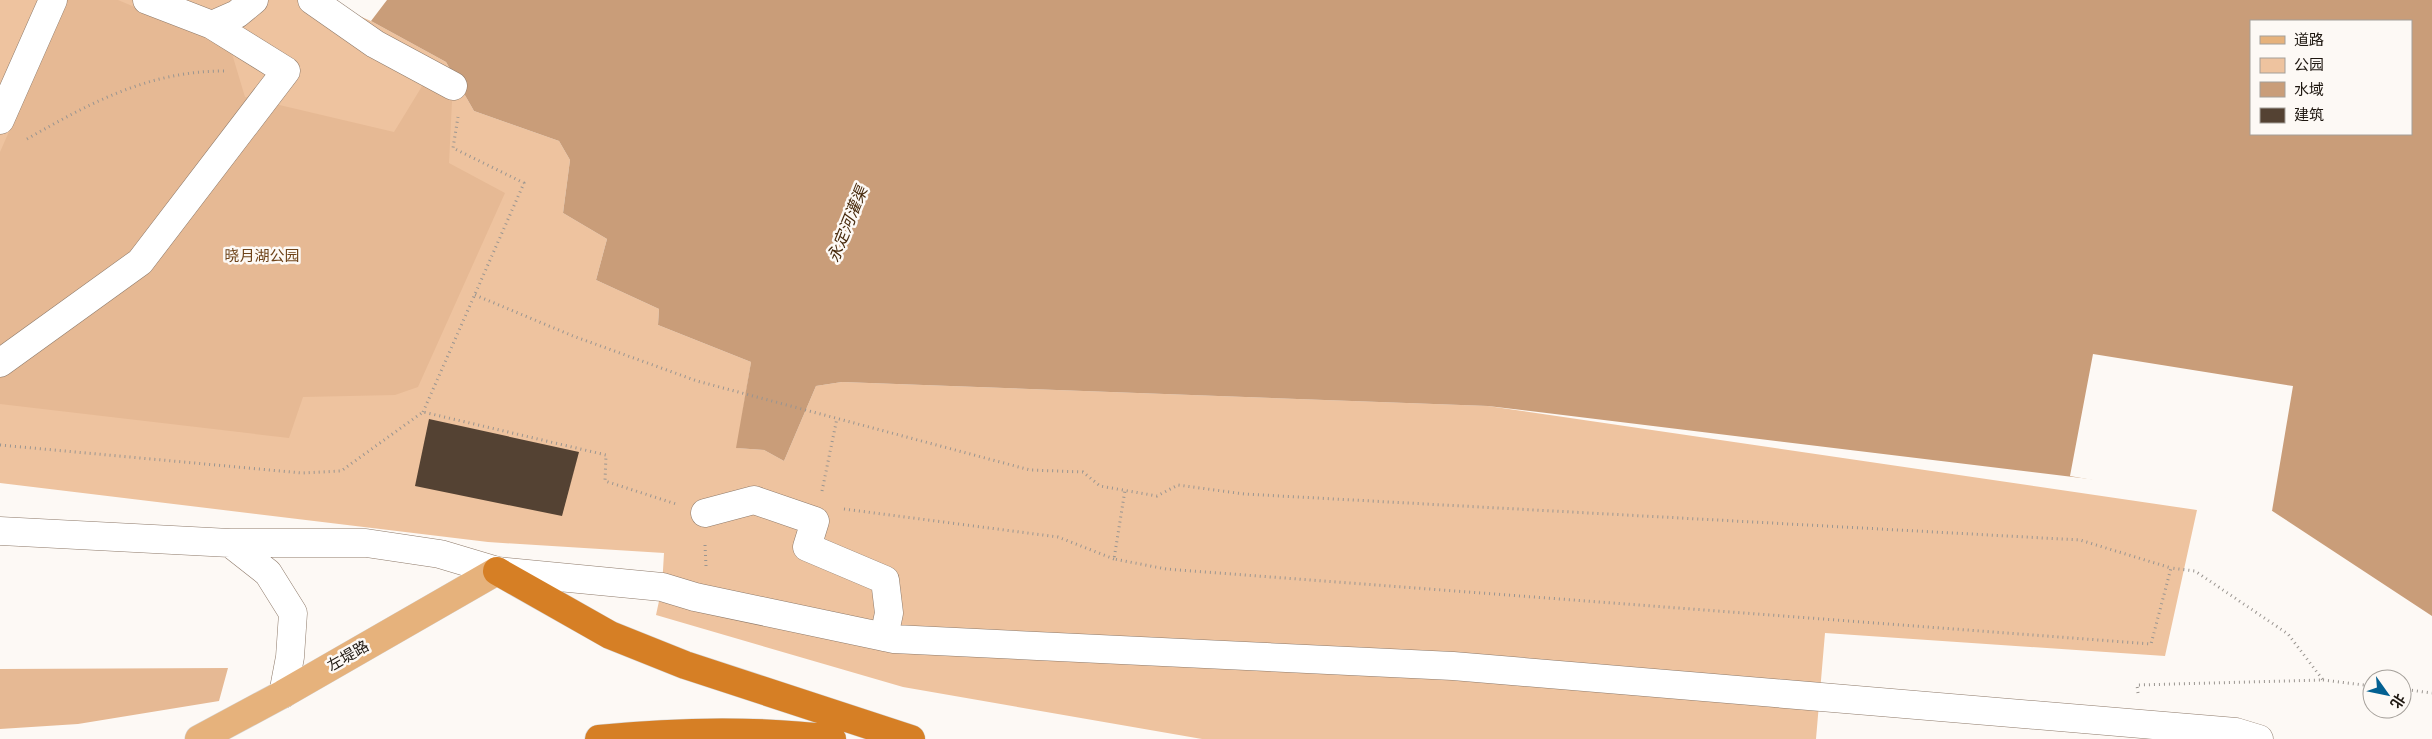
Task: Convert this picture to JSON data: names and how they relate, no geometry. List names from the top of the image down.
{
  "streets": {
    "main road": ["左堤路"]
  },
  "water": ["永定河灌渠"],
  "parks": ["晓月湖公园"],
  "legend": [
    "道路",
    "公园",
    "水域",
    "建筑"
  ],
  "north": "bottom right"
}
